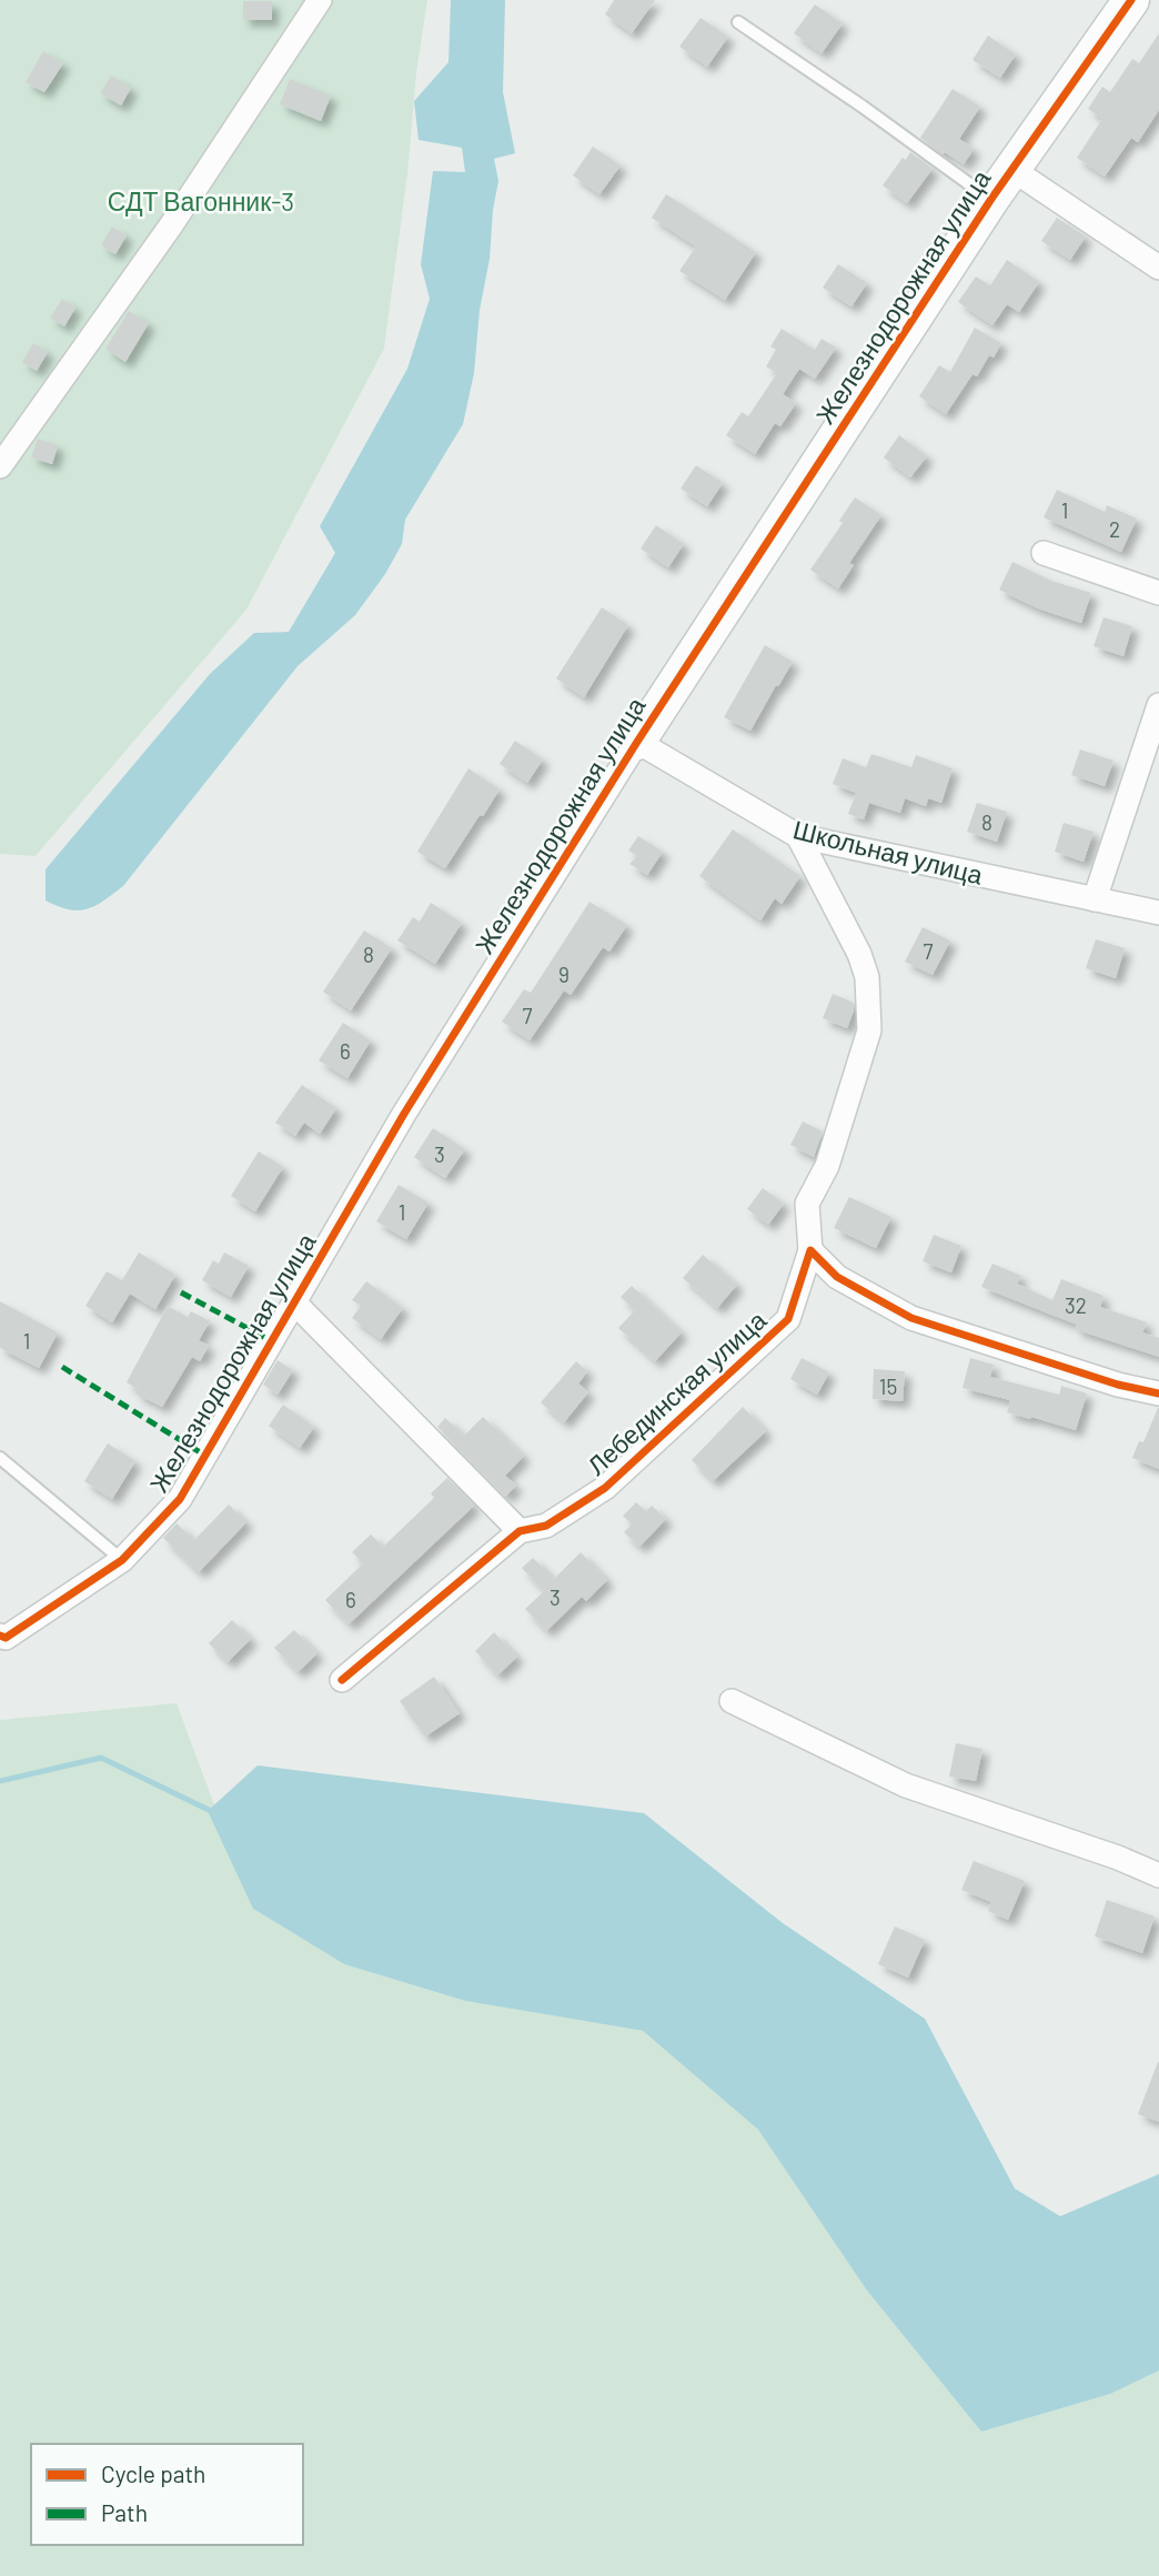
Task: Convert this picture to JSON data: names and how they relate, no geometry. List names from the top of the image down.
{
  "streets": {
    "street": ["Железнодорожная улица", "Школьная улица", "Лебединская улица"]
  },
  "crossings": [
    ["Железнодорожная улица", "Школьная улица"]
  ],
  "parks": ["СДТ Вагонник-3"],
  "house_numbers": [
    "1",
    "2",
    "8",
    "7",
    "8",
    "9",
    "7",
    "6",
    "3",
    "1",
    "32",
    "1",
    "15",
    "3",
    "6"
  ],
  "legend": ["Cycle path", "Path"]
}
